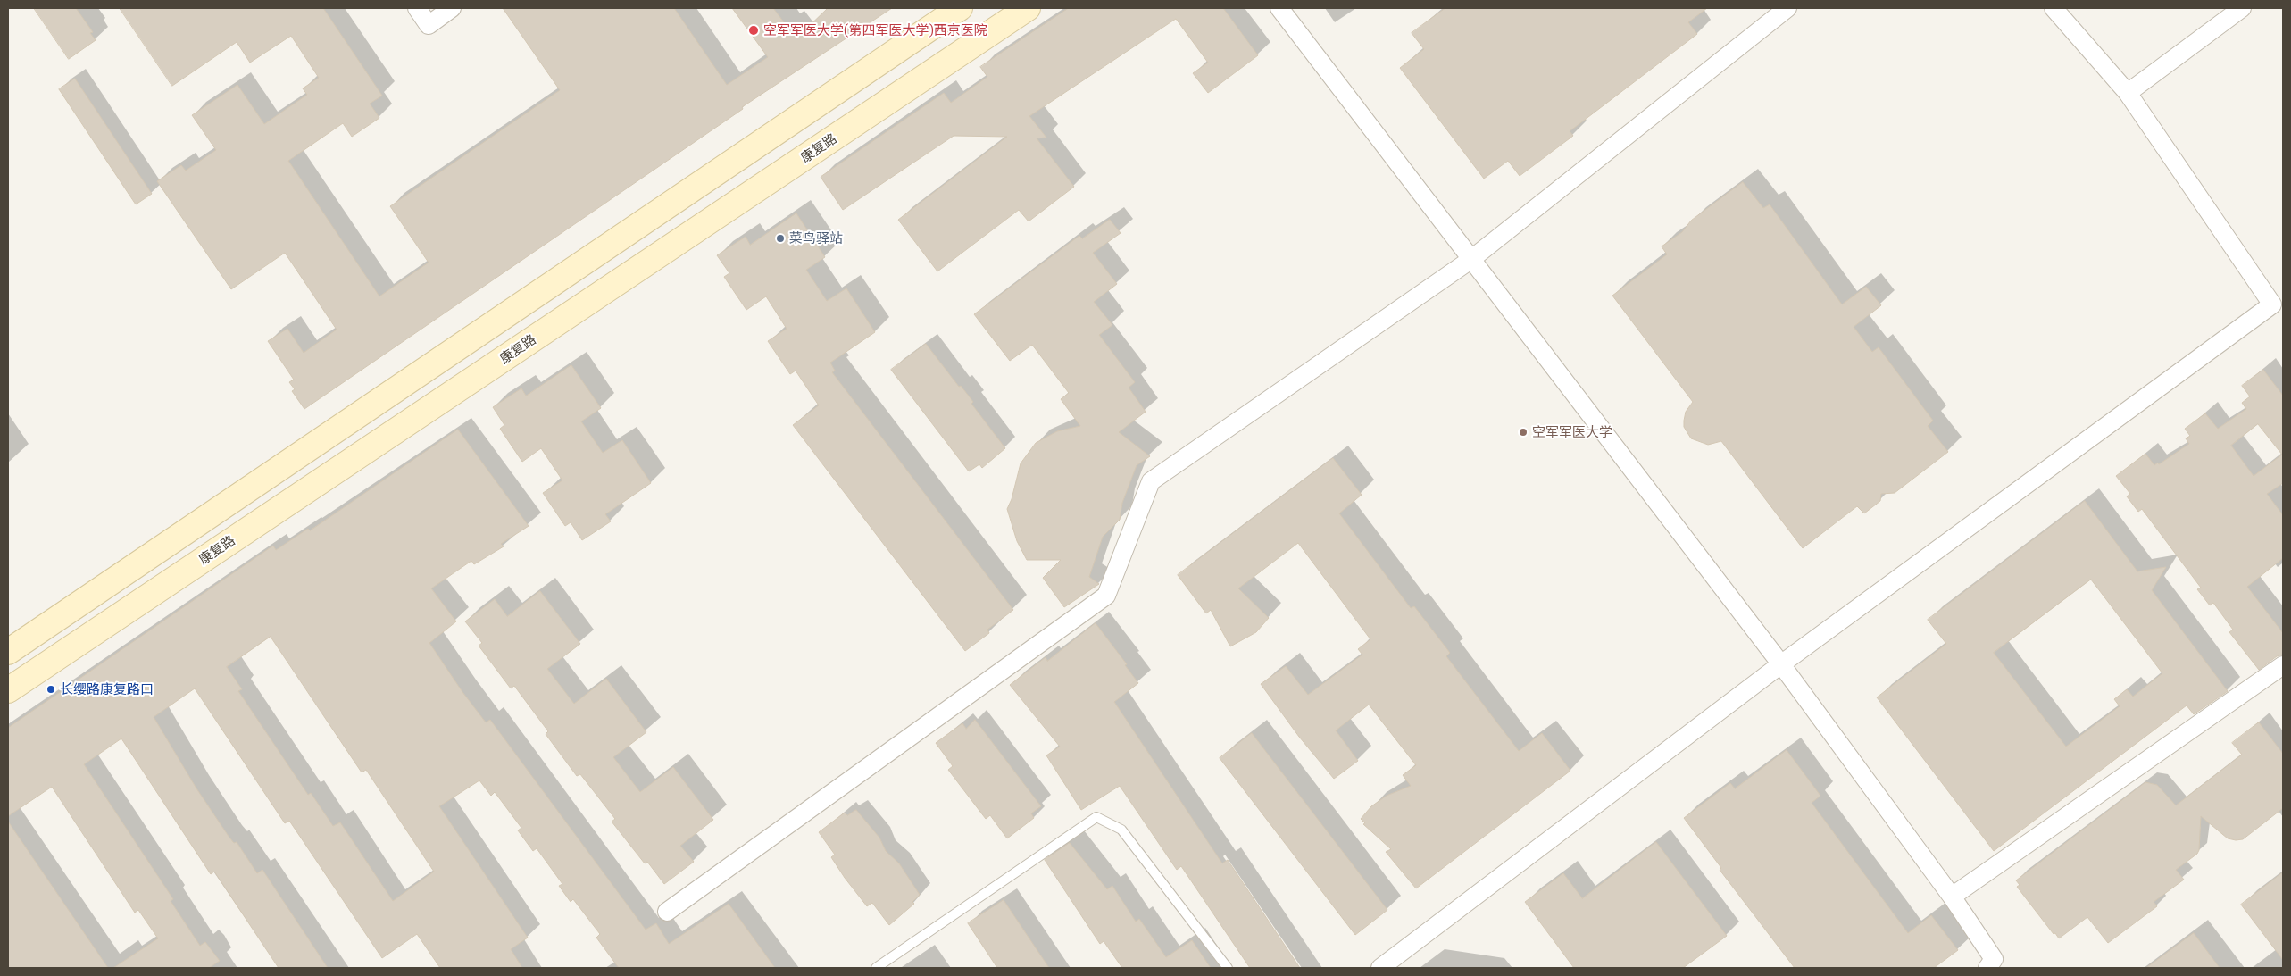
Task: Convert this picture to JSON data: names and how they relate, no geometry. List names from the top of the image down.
{
  "streets": {
    "main road": ["康复路"]
  },
  "places": [
    "空军军医大学(第四军医大学)西京医院",
    "菜鸟驿站",
    "空军军医大学",
    "长缨路康复路口"
  ]
}
